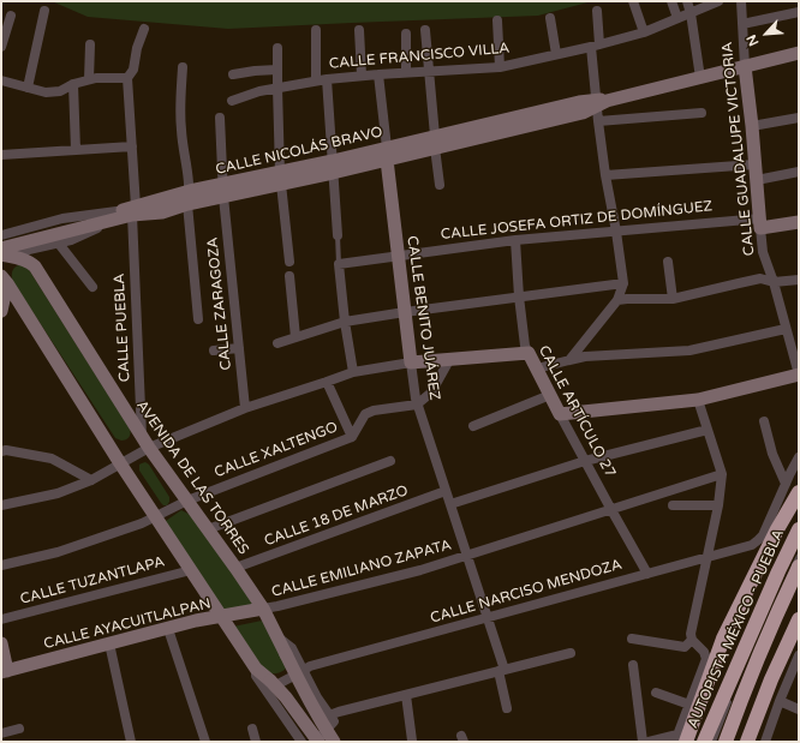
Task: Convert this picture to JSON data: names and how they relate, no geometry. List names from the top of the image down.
{
  "streets": {
    "highway": ["AUTOPISTA MÉXICO - PUEBLA"],
    "main road": [
      "CALLE GUADALUPE VICTORIA",
      "CALLE NICOLÁS BRAVO",
      "CALLE JOSEFA ORTIZ DE DOMÍNGUEZ",
      "CALLE BENITO JUÁREZ",
      "CALLE ARTÍCULO 27",
      "AVENIDA DE LAS TORRES",
      "CALLE AYACUITLALPAN"
    ],
    "street": [
      "CALLE FRANCISCO VILLA",
      "CALLE ZARAGOZA",
      "CALLE PUEBLA",
      "CALLE XALTENGO",
      "CALLE 18 DE MARZO",
      "CALLE EMILIANO ZAPATA",
      "CALLE TUZANTLAPA",
      "CALLE NARCISO MENDOZA"
    ]
  },
  "crossings": [
    ["CALLE FRANCISCO VILLA", "CALLE BENITO JUÁREZ"],
    ["CALLE GUADALUPE VICTORIA", "CALLE NICOLÁS BRAVO"],
    ["CALLE GUADALUPE VICTORIA", "CALLE JOSEFA ORTIZ DE DOMÍNGUEZ"],
    ["CALLE NICOLÁS BRAVO", "CALLE ZARAGOZA"],
    ["CALLE NICOLÁS BRAVO", "CALLE BENITO JUÁREZ"],
    ["CALLE NICOLÁS BRAVO", "CALLE PUEBLA"],
    ["CALLE NICOLÁS BRAVO", "AVENIDA DE LAS TORRES"],
    ["CALLE JOSEFA ORTIZ DE DOMÍNGUEZ", "CALLE BENITO JUÁREZ"],
    ["CALLE JOSEFA ORTIZ DE DOMÍNGUEZ", "CALLE ARTÍCULO 27"],
    ["CALLE BENITO JUÁREZ", "CALLE XALTENGO"],
    ["CALLE BENITO JUÁREZ", "CALLE 18 DE MARZO"],
    ["CALLE BENITO JUÁREZ", "CALLE EMILIANO ZAPATA"],
    ["CALLE BENITO JUÁREZ", "CALLE NARCISO MENDOZA"],
    ["CALLE PUEBLA", "AVENIDA DE LAS TORRES"],
    ["CALLE ARTÍCULO 27", "CALLE EMILIANO ZAPATA"],
    ["CALLE ARTÍCULO 27", "CALLE NARCISO MENDOZA"],
    ["CALLE XALTENGO", "AVENIDA DE LAS TORRES"],
    ["AVENIDA DE LAS TORRES", "CALLE 18 DE MARZO"],
    ["AVENIDA DE LAS TORRES", "CALLE EMILIANO ZAPATA"],
    ["AVENIDA DE LAS TORRES", "CALLE AYACUITLALPAN"],
    ["CALLE EMILIANO ZAPATA", "CALLE AYACUITLALPAN"]
  ],
  "north": "bottom left"
}
